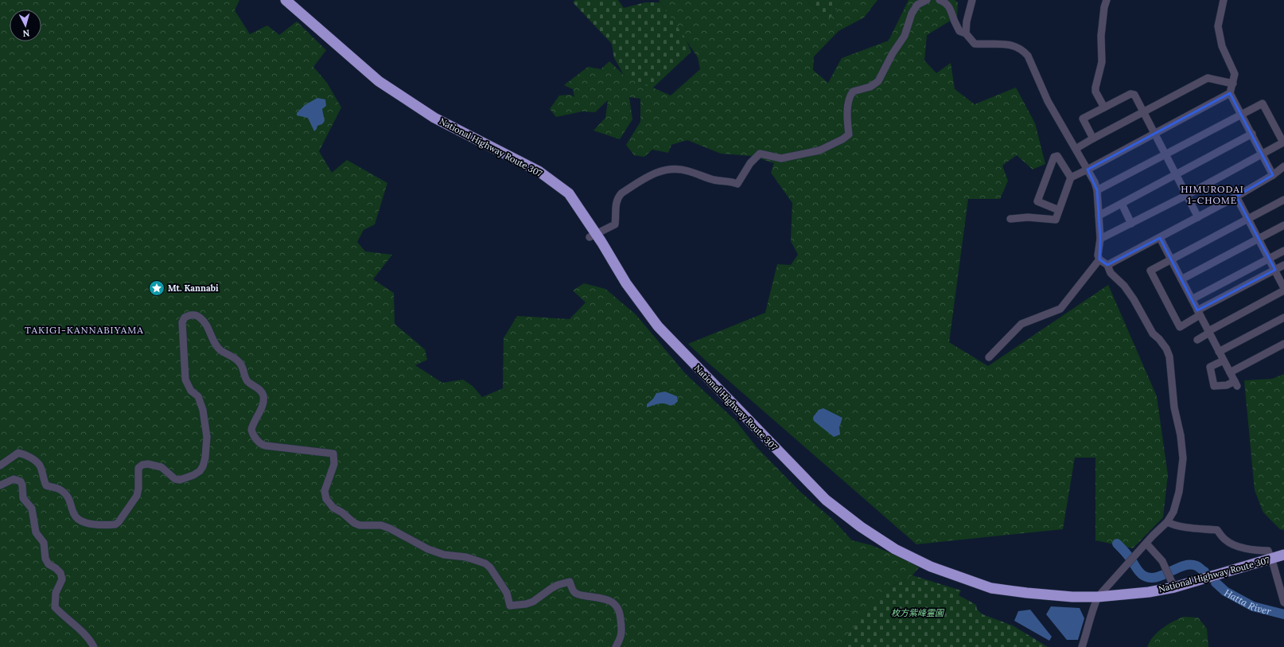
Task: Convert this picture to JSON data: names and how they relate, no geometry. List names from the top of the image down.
{
  "streets": {
    "highway": ["National Highway Route 307"]
  },
  "districts": ["HIMURODAI 1-CHOME", "TAKIGI-KANNABIYAMA"],
  "water": ["Hatta River"],
  "parks": ["枚方紫峰霊園"],
  "places": {
    "place": ["Mt. Kannabi"]
  },
  "north": "bottom"
}
